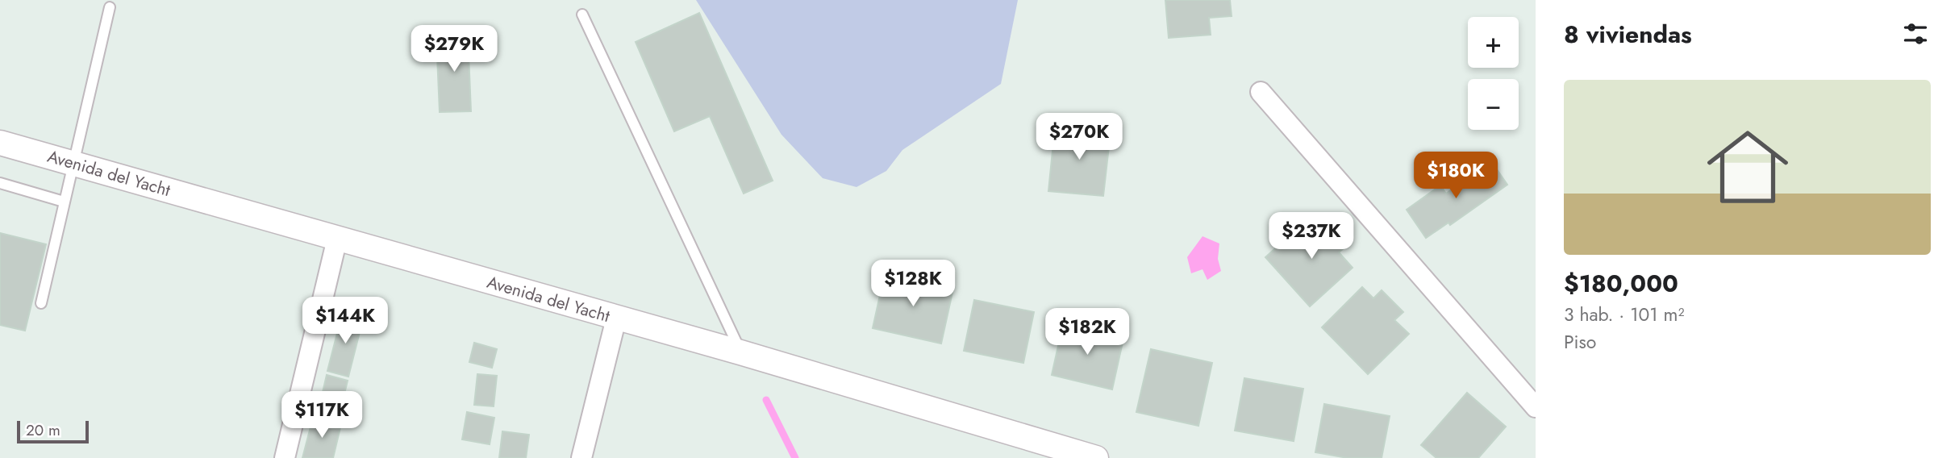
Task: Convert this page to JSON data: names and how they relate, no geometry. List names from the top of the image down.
{
  "streets": {
    "street": ["Avenida del Yacht"]
  },
  "scale_bar": "20 m",
  "page": {
    "heading": "8 viviendas",
    "map_buttons": ["+", "−"],
    "price": [
      "$279K",
      "$270K",
      "$180K",
      "$237K",
      "$128K",
      "$144K",
      "$182K",
      "$117K"
    ],
    "list": [
      {
        "name": "$180,000",
        "note": "3 hab. · 101 m² · Piso"
      }
    ],
    "scale": "20 m"
  }
}
